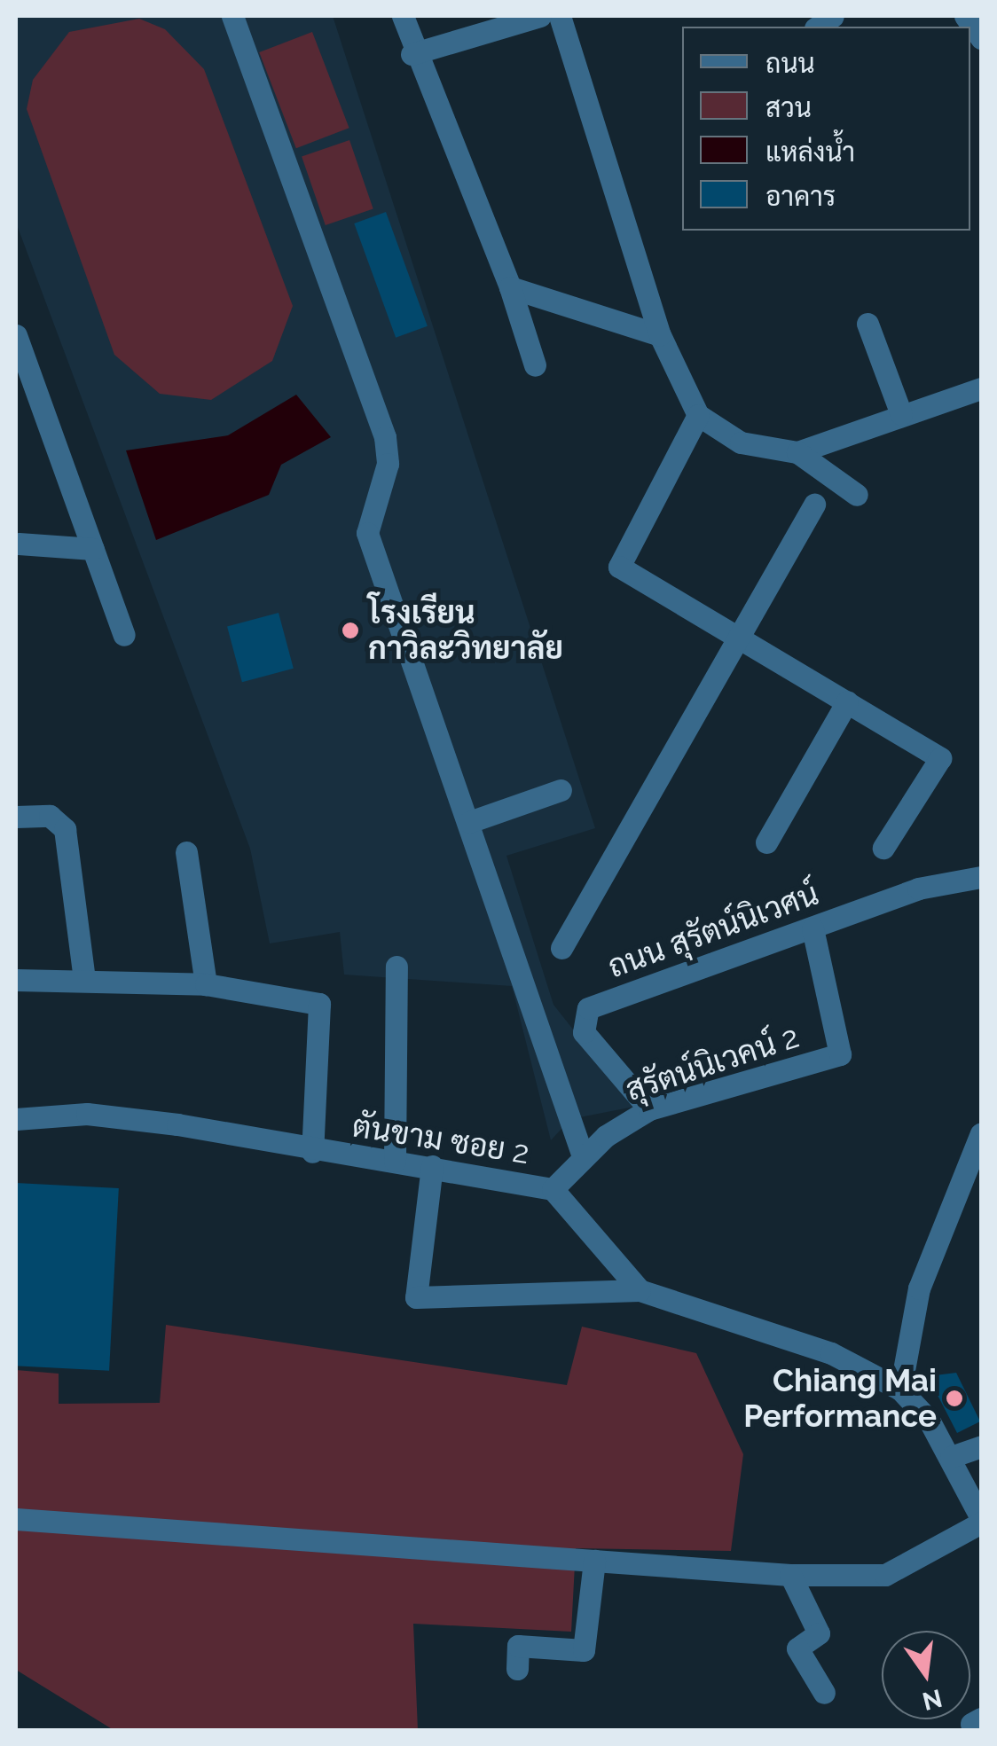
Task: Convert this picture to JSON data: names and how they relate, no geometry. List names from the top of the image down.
{
  "streets": {
    "street": ["ถนน สุรัตน์นิเวศน์", "สุรัตน์นิเวคน์ 2", "ตันขาม ซอย 2"]
  },
  "crossings": [
    ["ถนน สุรัตน์นิเวศน์", "สุรัตน์นิเวคน์ 2"],
    ["สุรัตน์นิเวคน์ 2", "ตันขาม ซอย 2"]
  ],
  "places": ["โรงเรียน กาวิละวิทยาลัย", "Chiang Mai Performance"],
  "legend": [
    "ถนน",
    "สวน",
    "แหล่งน้ำ",
    "อาคาร"
  ],
  "north": "bottom"
}
